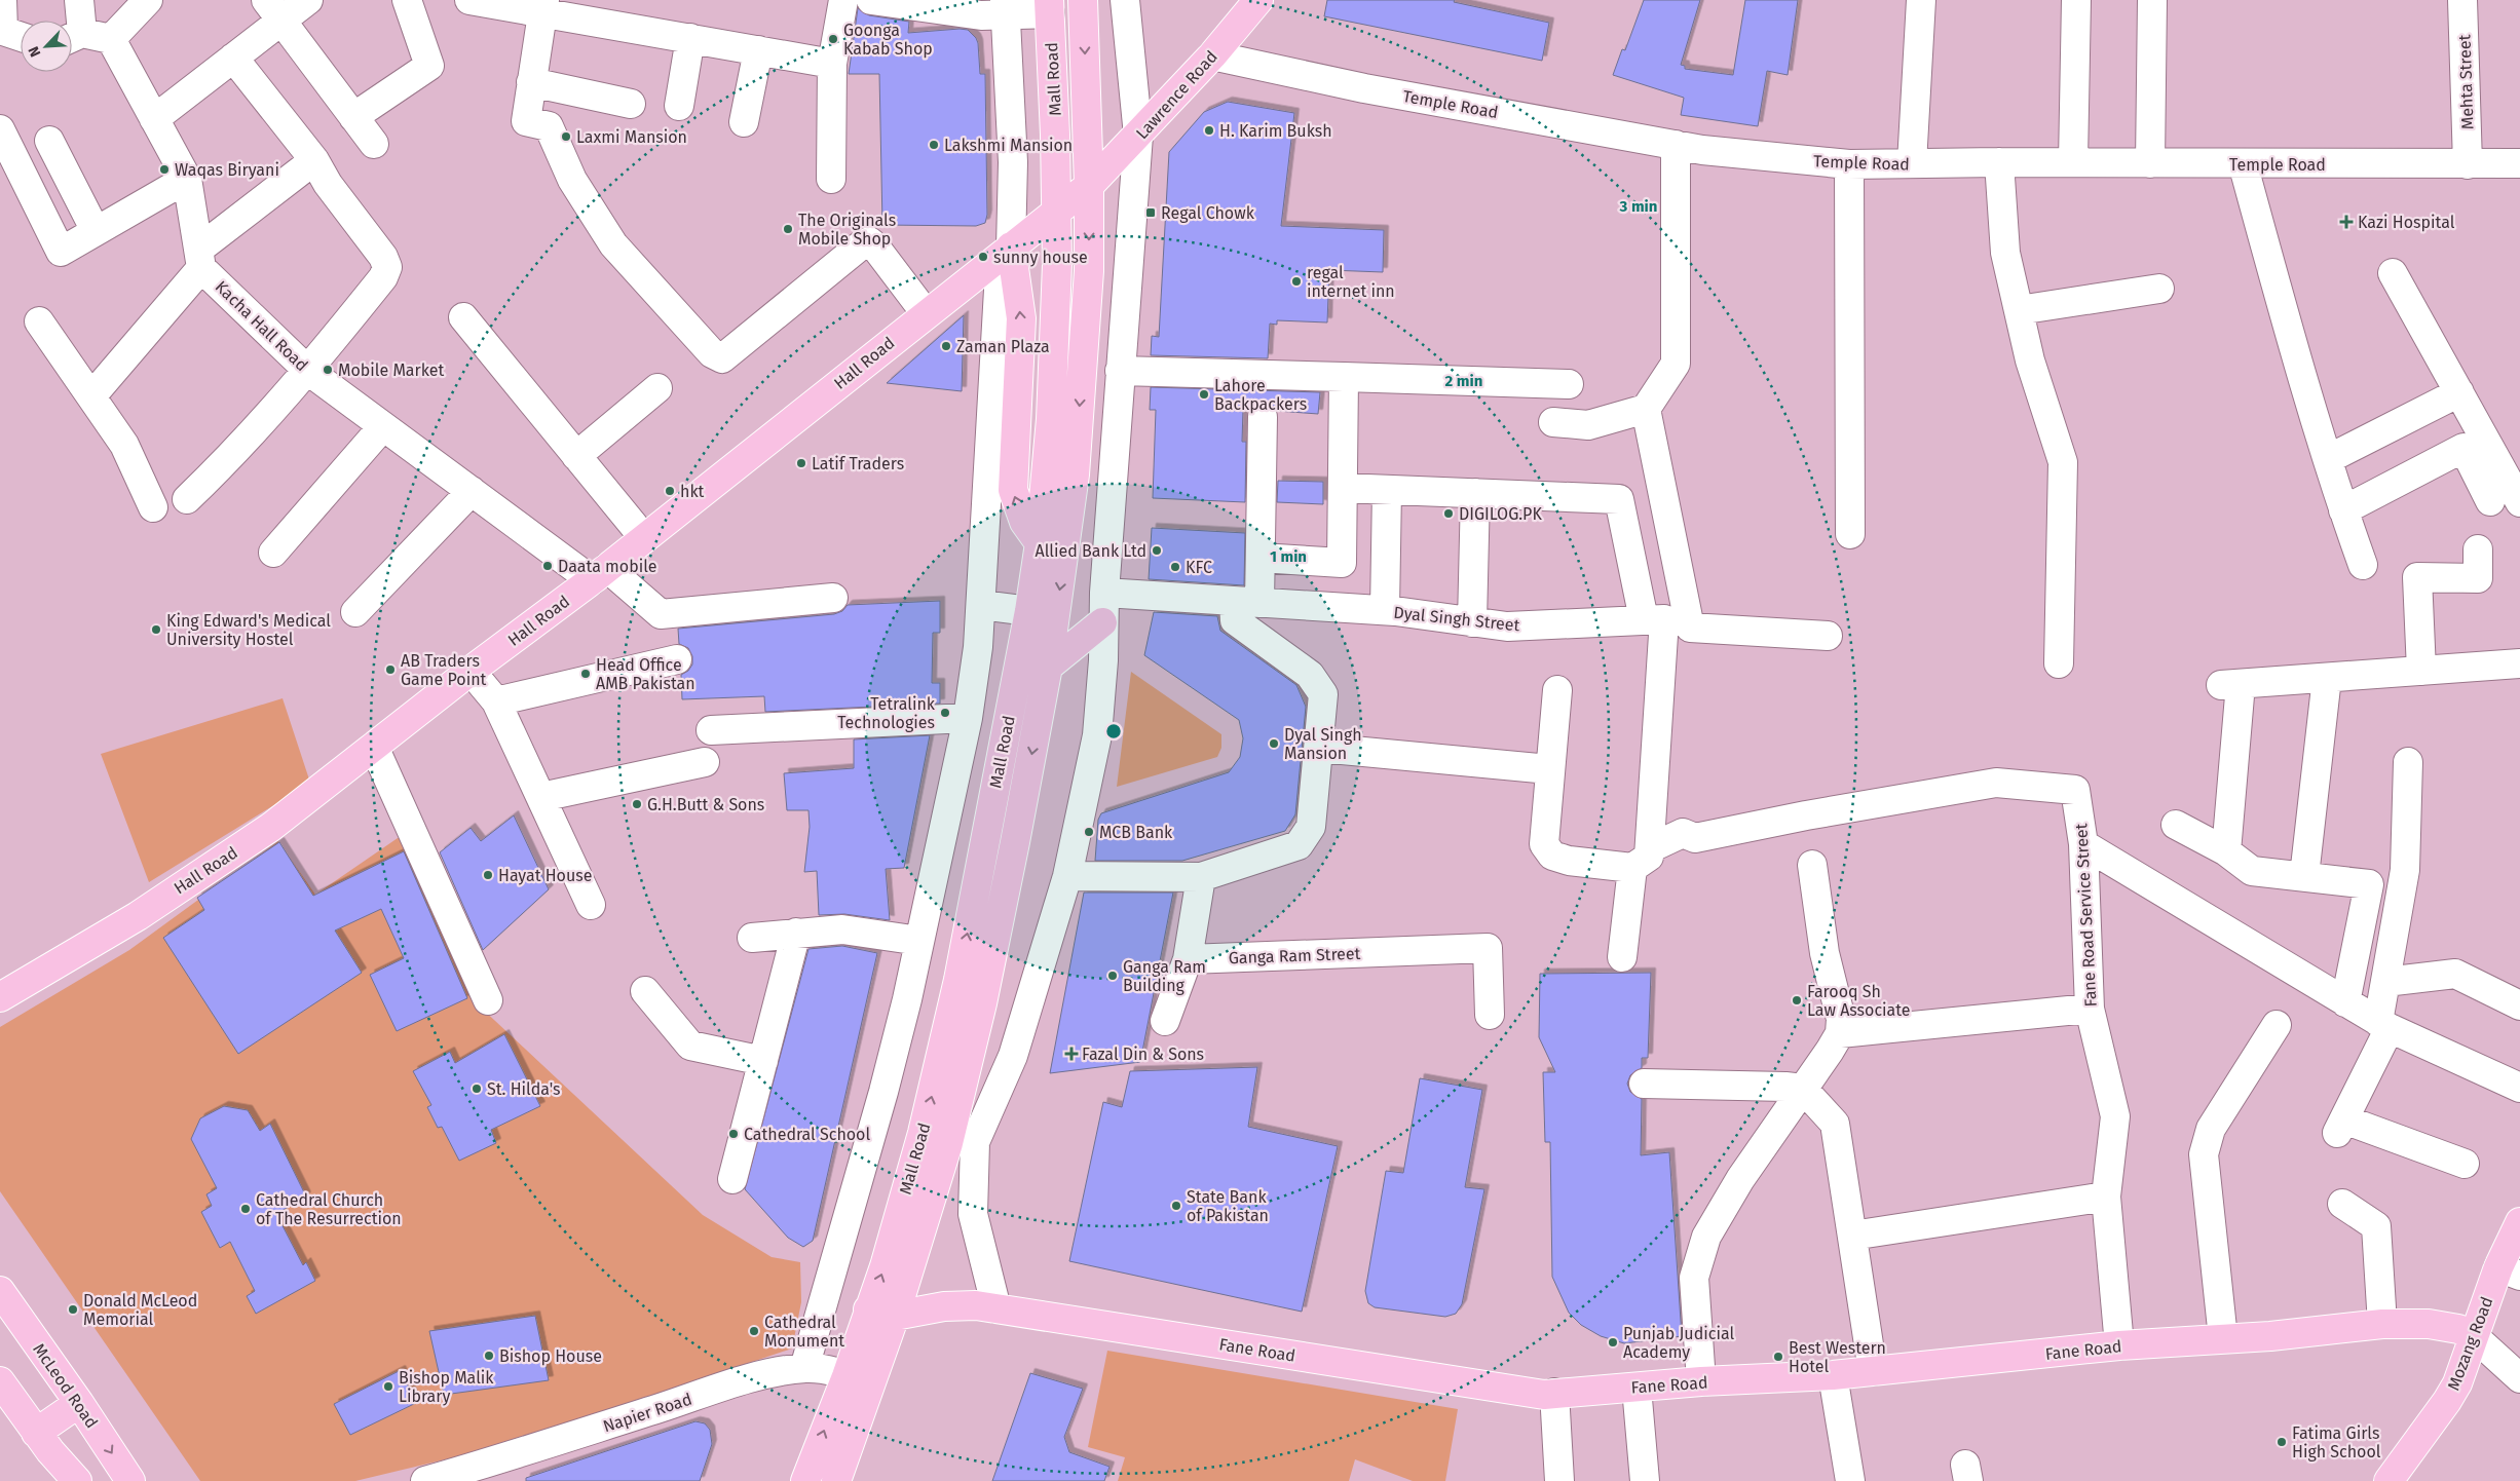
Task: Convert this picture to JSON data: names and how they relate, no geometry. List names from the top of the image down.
{
  "streets": {
    "main road": [
      "Mall Road",
      "Lawrence Road",
      "Hall Road",
      "Mozang Road",
      "Fane Road",
      "McLeod Road"
    ],
    "street": [
      "Mehta Street",
      "Temple Road",
      "Kacha Hall Road",
      "Dyal Singh Street",
      "Fane Road Service Street",
      "Ganga Ram Street",
      "Napier Road"
    ]
  },
  "crossings": [
    ["Mall Road", "Lawrence Road"],
    ["Mall Road", "Hall Road"],
    ["Mall Road", "Fane Road"],
    ["Mall Road", "Napier Road"],
    ["Mehta Street", "Temple Road"],
    ["Lawrence Road", "Temple Road"],
    ["Lawrence Road", "Hall Road"],
    ["Kacha Hall Road", "Hall Road"],
    ["Dyal Singh Street", "Fane Road Service Street"],
    ["Fane Road Service Street", "Fane Road"],
    ["Mozang Road", "Fane Road"]
  ],
  "places": {
    "other": [
      "Goonga Kabab Shop",
      "H. Karim Buksh",
      "Laxmi Mansion",
      "Lakshmi Mansion",
      "Waqas Biryani",
      "The Originals Mobile Shop",
      "sunny house",
      "regal internet inn",
      "Zaman Plaza",
      "Mobile Market",
      "Lahore Backpackers",
      "Latif Traders",
      "hkt",
      "DIGILOG.PK",
      "Allied Bank Ltd",
      "Daata mobile",
      "KFC",
      "King Edward's Medical University Hostel",
      "AB Traders Game Point",
      "Head Office AMB Pakistan",
      "Tetralink Technologies",
      "Dyal Singh Mansion",
      "G.H.Butt & Sons",
      "MCB Bank",
      "Hayat House",
      "Ganga Ram Building",
      "Farooq Sh Law Associate",
      "St. Hilda's",
      "Cathedral School",
      "State Bank of Pakistan",
      "Cathedral Church of The Resurrection",
      "Donald McLeod Memorial",
      "Cathedral Monument",
      "Punjab Judicial Academy",
      "Bishop House",
      "Best Western Hotel",
      "Bishop Malik Library",
      "Fatima Girls High School"
    ],
    "transit": ["Regal Chowk"],
    "health": ["Kazi Hospital", "Fazal Din & Sons"]
  },
  "north": "bottom left",
  "rings": ["3 min", "2 min", "1 min"]
}
